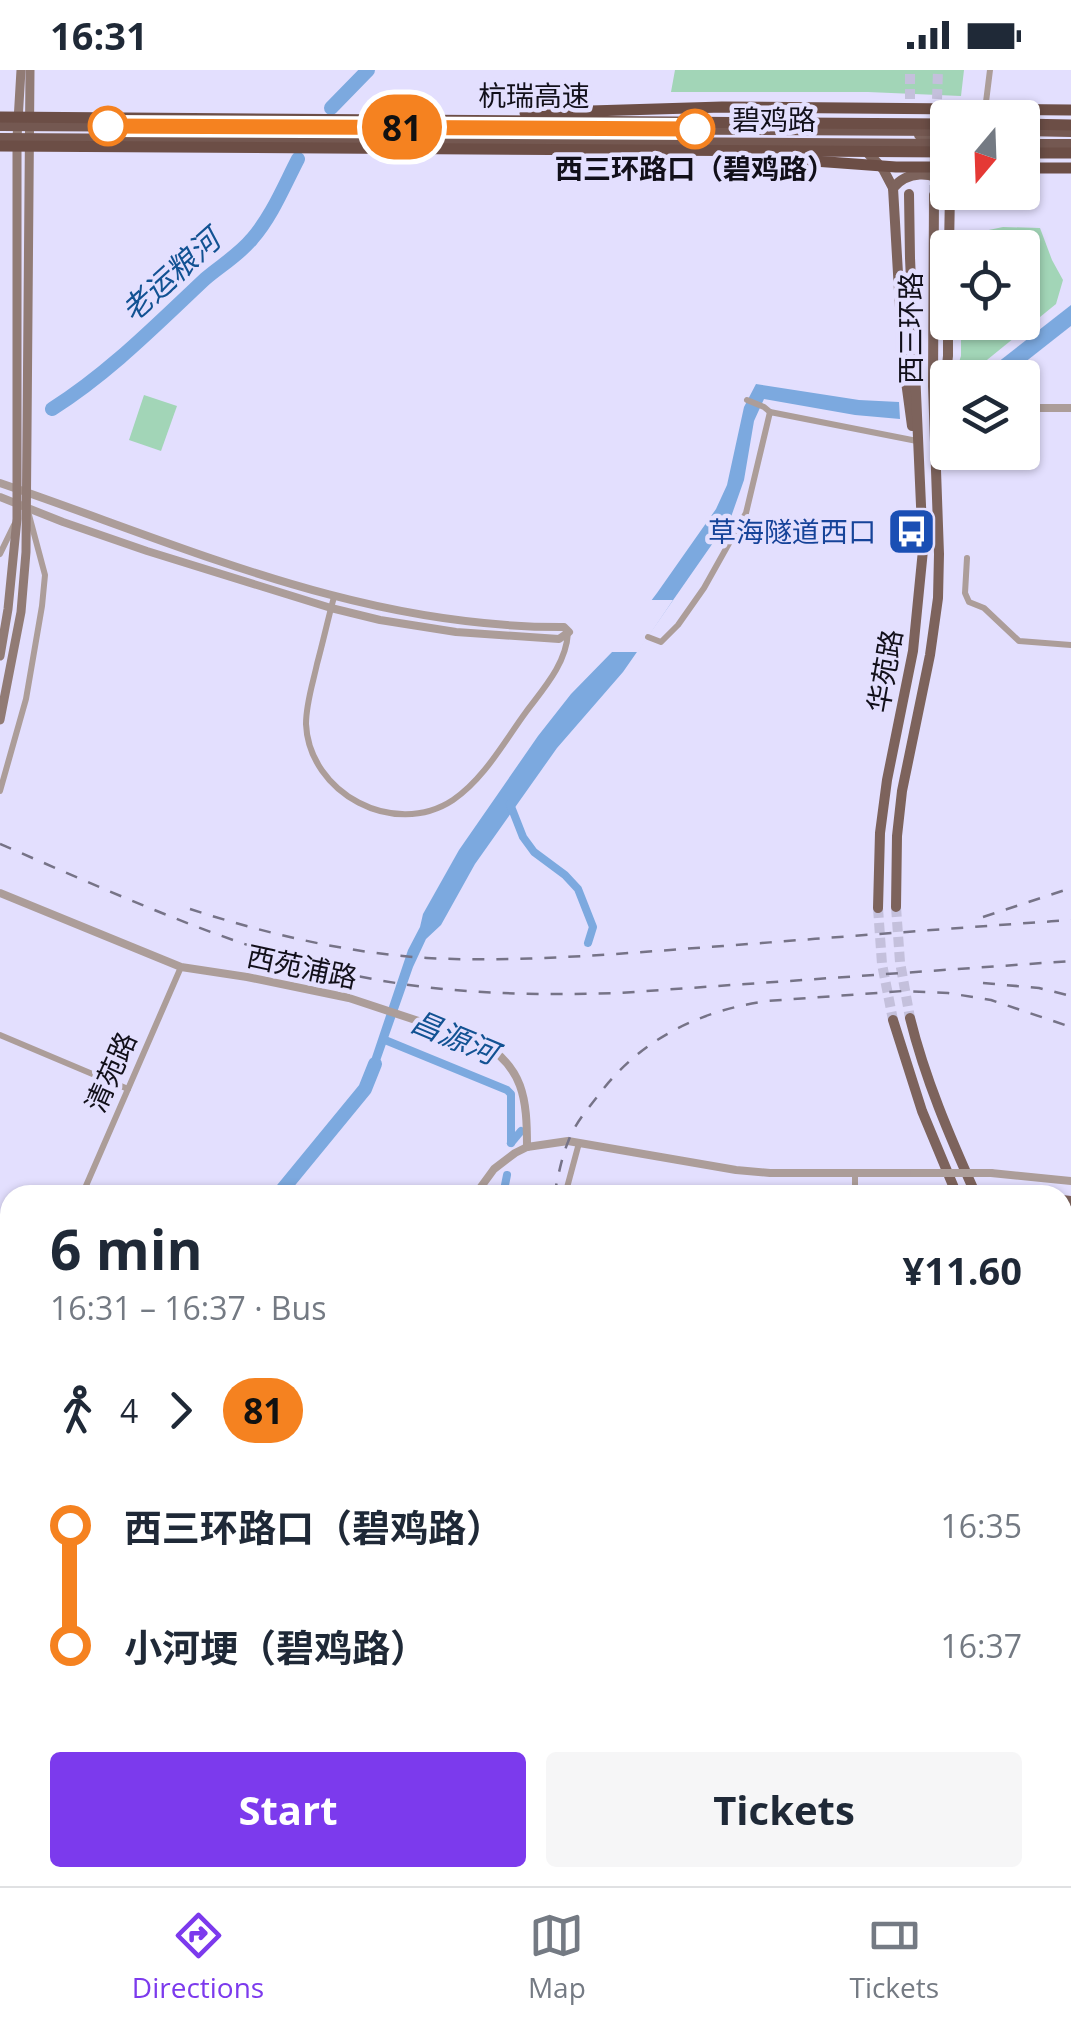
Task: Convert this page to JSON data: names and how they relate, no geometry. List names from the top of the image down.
{
  "streets": {
    "highway": ["杭瑞高速", "碧鸡路"],
    "main road": ["西三环路", "华苑路"],
    "street": ["西苑浦路", "清苑路"]
  },
  "crossings": [
    ["西三环路", "华苑路"],
    ["西苑浦路", "清苑路"]
  ],
  "water": ["老运粮河", "昌源河"],
  "places": {
    "other": ["西三环路口（碧鸡路）"],
    "bus stop": ["草海隧道西口"]
  },
  "lines": ["bus line 81"],
  "north": "bottom",
  "page": {
    "status": "16:31",
    "on_map": "81",
    "heading": ["6 min", "16:31 – 16:37 · Bus", "¥11.60"],
    "legs": ["4", "81"],
    "list": [
      {
        "name": "西三环路口（碧鸡路）",
        "value": "16:35"
      },
      {
        "name": "小河埂（碧鸡路）",
        "value": "16:37"
      }
    ],
    "buttons": ["Start", "Tickets"],
    "tabs": ["Directions", "Map", "Tickets"]
  }
}
